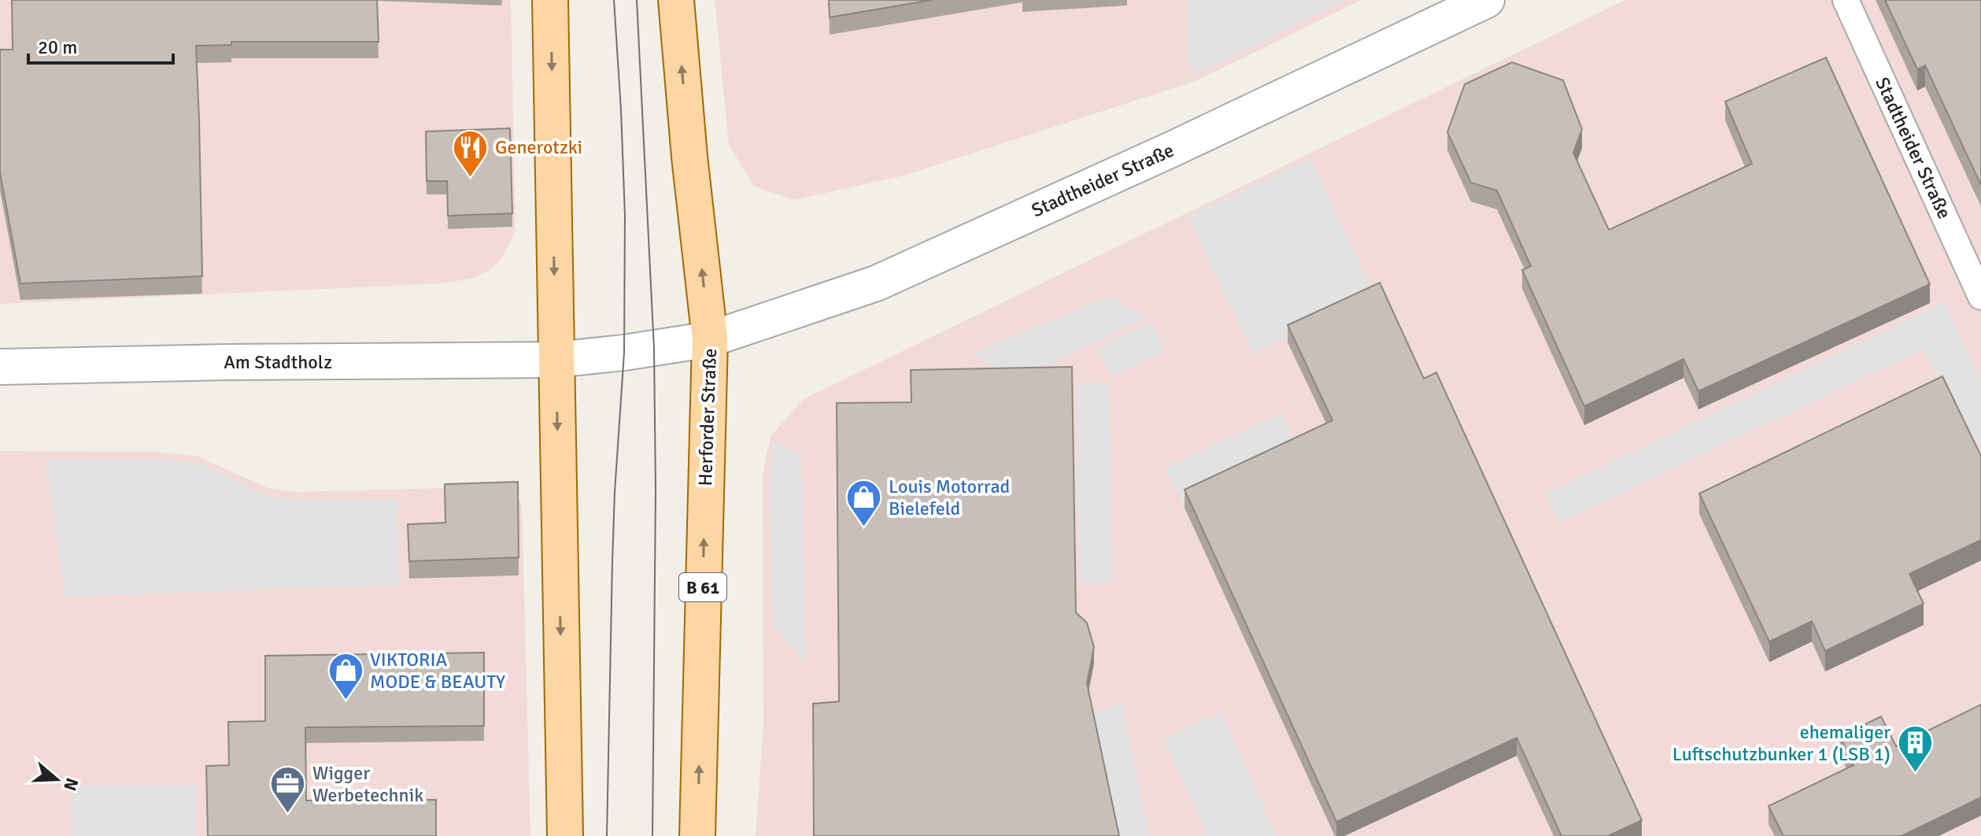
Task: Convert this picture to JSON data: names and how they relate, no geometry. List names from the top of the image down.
{
  "streets": {
    "main road": ["Herforder Straße", "B 61"],
    "street": ["Stadtheider Straße", "Am Stadtholz"]
  },
  "crossings": [
    ["Stadtheider Straße", "Am Stadtholz"],
    ["Stadtheider Straße", "Herforder Straße"]
  ],
  "places": {
    "restaurant": ["Generotzki"],
    "shop": ["Louis Motorrad Bielefeld", "VIKTORIA MODE & BEAUTY"],
    "building": ["ehemaliger Luftschutzbunker 1 (LSB 1)"],
    "office": ["Wigger Werbetechnik"]
  },
  "scale_bar": "20 m",
  "north": "right"
}
